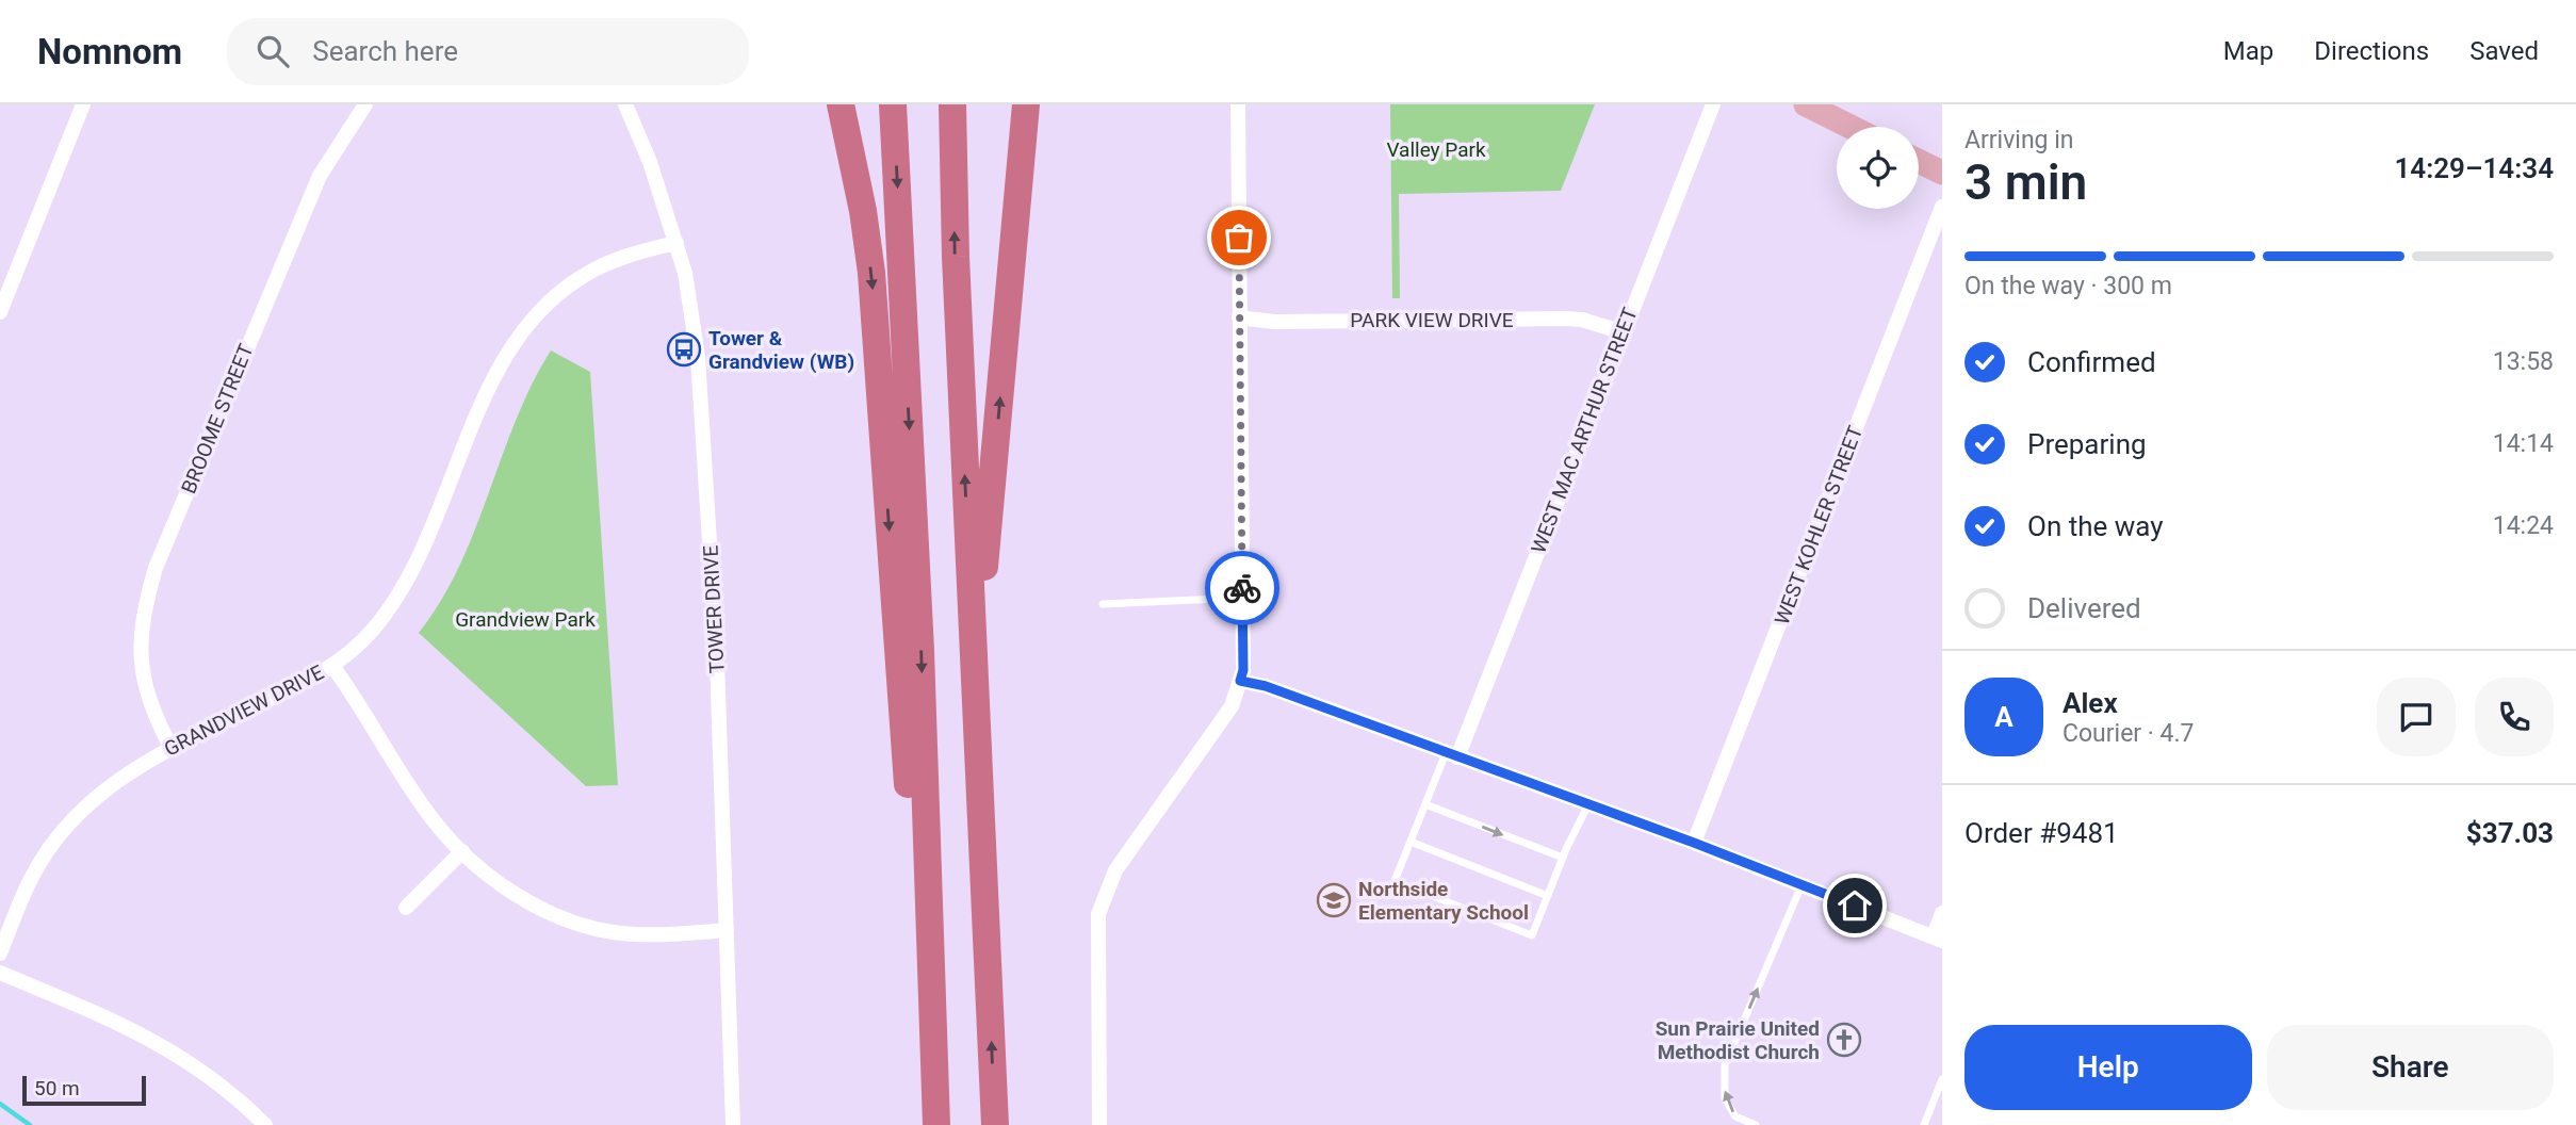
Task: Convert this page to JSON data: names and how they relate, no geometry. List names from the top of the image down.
{
  "streets": {
    "street": [
      "PARK VIEW DRIVE",
      "BROOME STREET",
      "WEST MAC ARTHUR STREET",
      "WEST KOHLER STREET",
      "TOWER DRIVE",
      "GRANDVIEW DRIVE"
    ]
  },
  "crossings": [
    ["PARK VIEW DRIVE", "WEST MAC ARTHUR STREET"],
    ["BROOME STREET", "GRANDVIEW DRIVE"],
    ["TOWER DRIVE", "GRANDVIEW DRIVE"]
  ],
  "parks": ["Valley Park", "Grandview Park"],
  "places": {
    "bus stop": ["Tower & Grandview (WB)"],
    "school or university": ["Northside Elementary School"],
    "church": ["Sun Prairie United Methodist Church"]
  },
  "scale_bar": "50 m",
  "page": {
    "header": "Nomnom",
    "search": "Search here",
    "nav": ["Map", "Directions", "Saved"],
    "heading": ["3 min", "Arriving in", "14:29–14:34"],
    "panel": [
      "Alex",
      "Courier · 4.7",
      "Order #9481",
      "$37.03"
    ],
    "bar": "On the way · 300 m",
    "list": [
      ["Confirmed", "13:58"],
      ["Preparing", "14:14"],
      ["On the way", "14:24"],
      "Delivered"
    ],
    "round": "A",
    "buttons": ["Help", "Share"],
    "scale": "50 m"
  }
}
